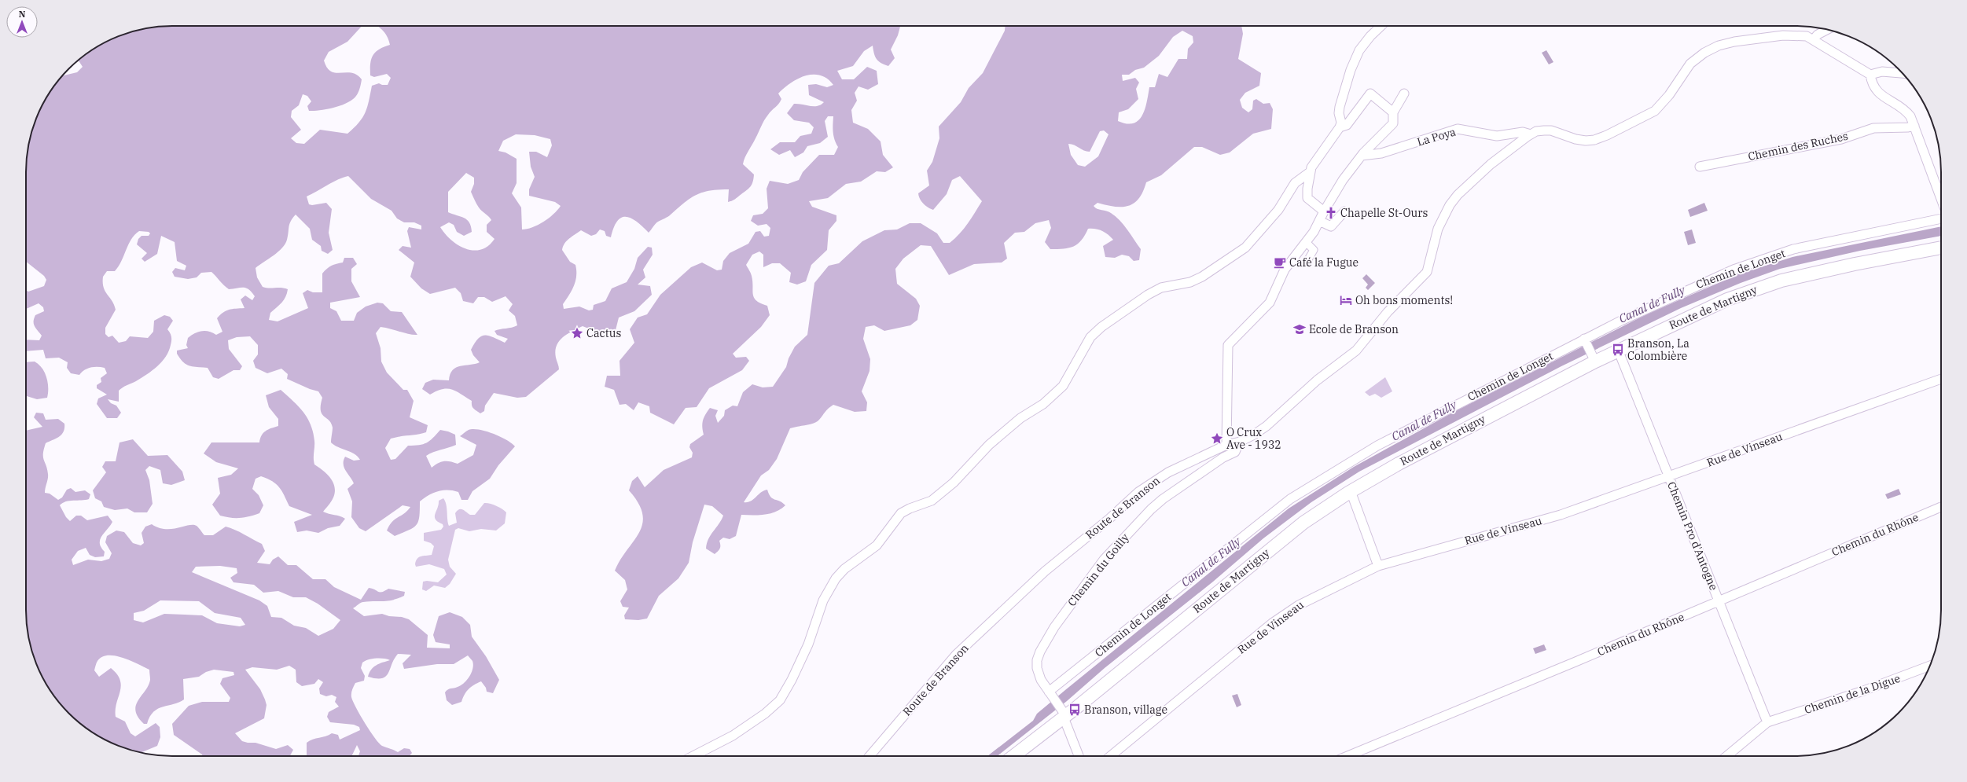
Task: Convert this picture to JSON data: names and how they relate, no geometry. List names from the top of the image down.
{
  "streets": {
    "main road": ["Route de Martigny"],
    "street": [
      "La Poya",
      "Chemin des Ruches",
      "Chemin de Longet",
      "Rue de Vinseau",
      "Route de Branson",
      "Chemin du Rhône",
      "Chemin Pro d'Antogne",
      "Chemin du Goilly",
      "Chemin de la Digue"
    ]
  },
  "crossings": [
    ["La Poya", "Route de Branson"],
    ["Chemin de Longet", "Chemin du Goilly"],
    ["Route de Martigny", "Chemin Pro d'Antogne"],
    ["Route de Martigny", "Chemin du Goilly"],
    ["Rue de Vinseau", "Chemin Pro d'Antogne"],
    ["Route de Branson", "Chemin du Goilly"],
    ["Chemin du Rhône", "Chemin Pro d'Antogne"],
    ["Chemin Pro d'Antogne", "Chemin de la Digue"]
  ],
  "water": ["Canal de Fully"],
  "places": {
    "church": ["Chapelle St-Ours"],
    "cafe": ["Café la Fugue"],
    "hotel": ["Oh bons moments!"],
    "school or university": ["Ecole de Branson"],
    "place": ["Cactus", "O Crux Ave - 1932"],
    "bus stop": ["Branson, La Colombière", "Branson, village"]
  },
  "north": "top"
}
